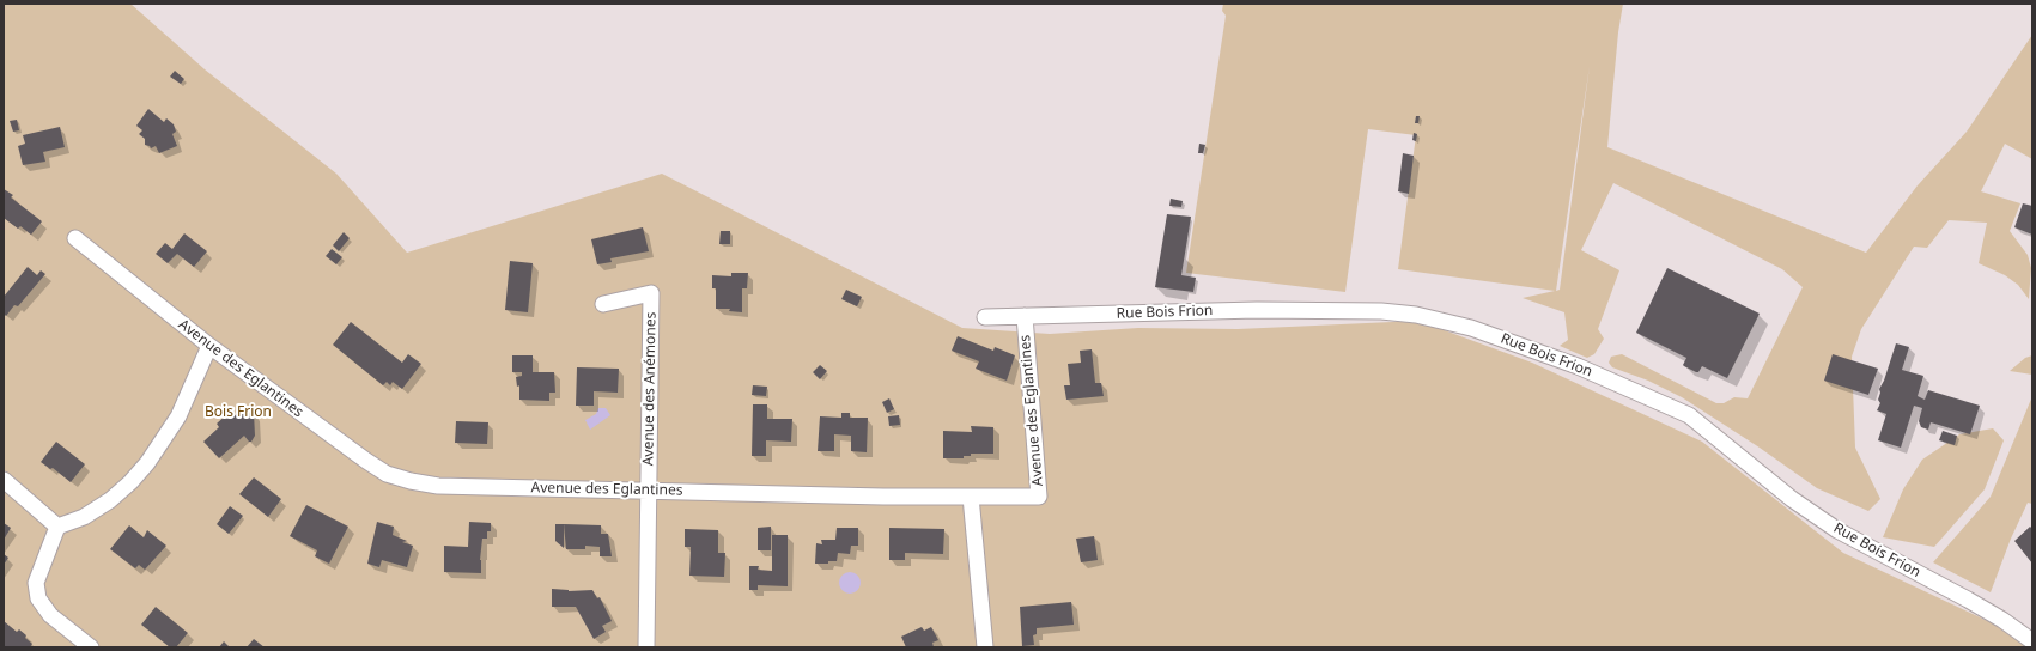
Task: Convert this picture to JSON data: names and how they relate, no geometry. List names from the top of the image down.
{
  "streets": {
    "street": ["Rue Bois Frion", "Avenue des Eglantines", "Avenue des Anémones"]
  },
  "crossings": [
    ["Rue Bois Frion", "Avenue des Eglantines"],
    ["Avenue des Eglantines", "Avenue des Anémones"]
  ],
  "parks": ["Bois Frion"]
}
